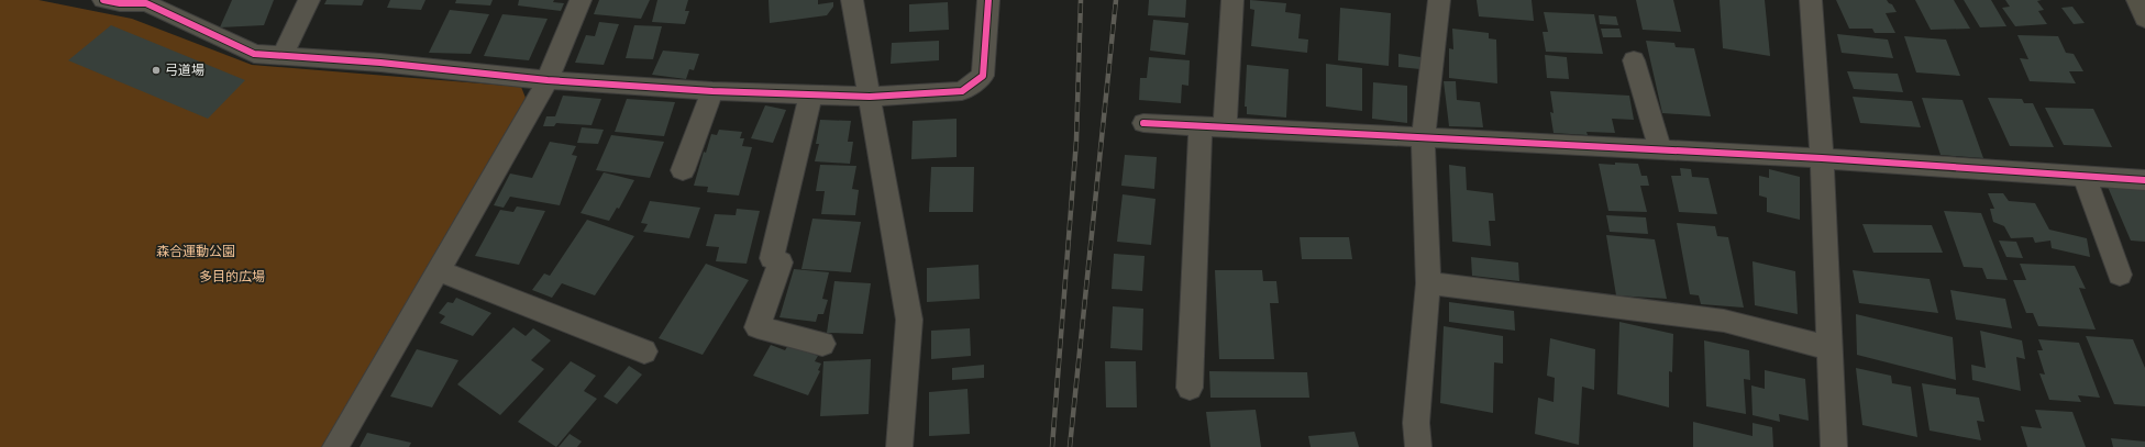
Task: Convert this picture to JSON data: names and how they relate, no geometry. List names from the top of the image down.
{
  "parks": ["森合運動公園", "多目的広場"],
  "places": ["弓道場"]
}
